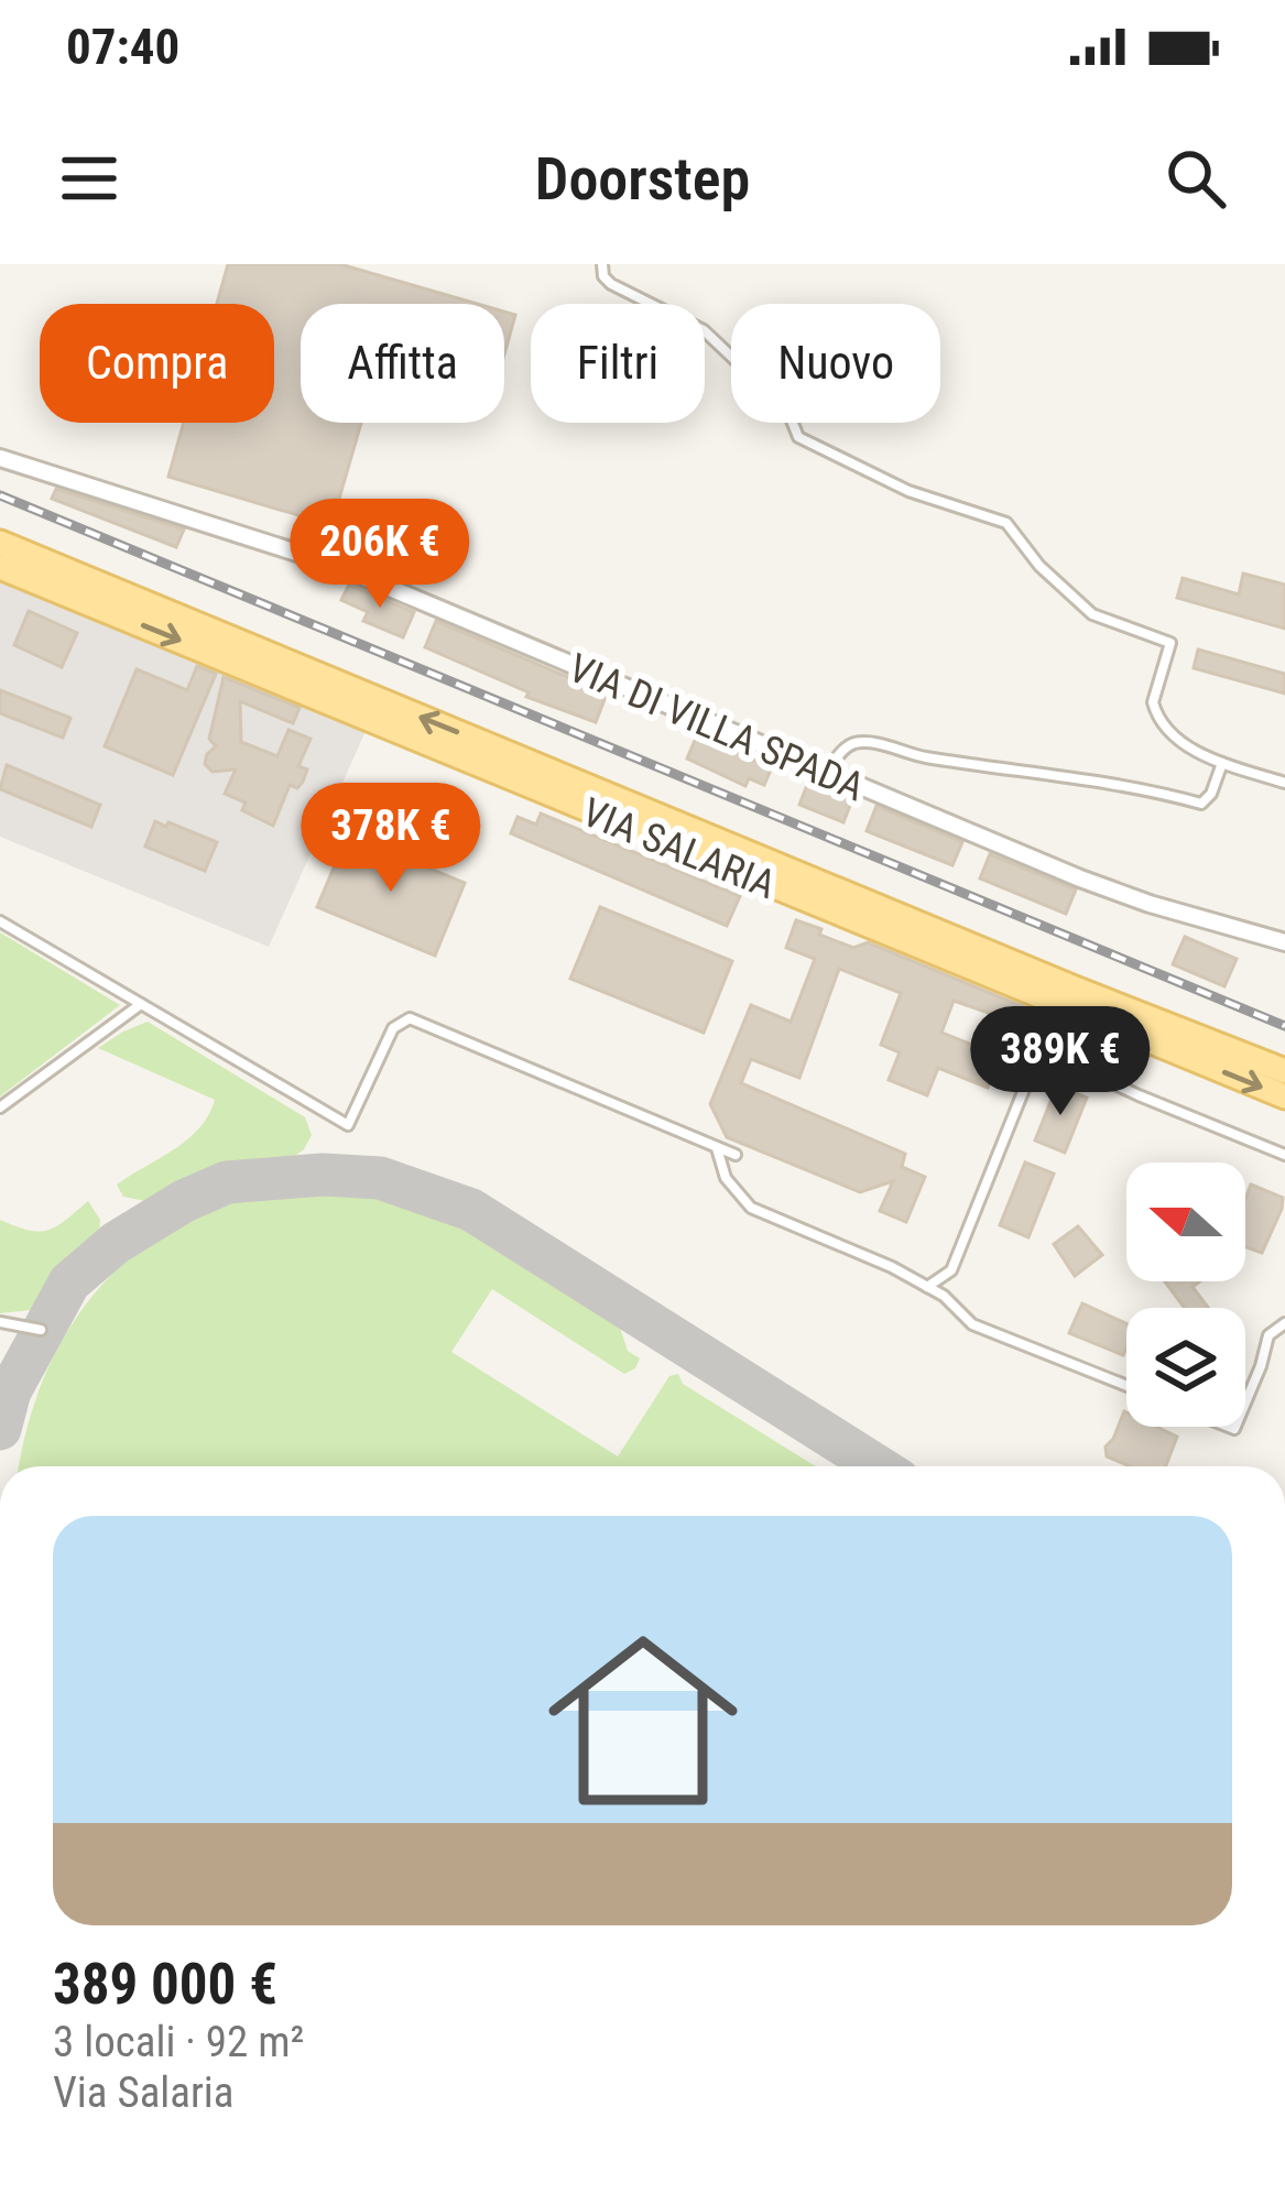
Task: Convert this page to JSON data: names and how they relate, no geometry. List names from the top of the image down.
{
  "streets": {
    "main road": ["VIA SALARIA"],
    "street": ["VIA DI VILLA SPADA"]
  },
  "north": "left",
  "page": {
    "status": "07:40",
    "header": "Doorstep",
    "chip": [
      "Compra",
      "Affitta",
      "Filtri",
      "Nuovo"
    ],
    "price": ["206K €", "378K €", "389K €"],
    "list": [
      {
        "name": "389 000 €",
        "note": "3 locali · 92 m² · Via Salaria"
      }
    ]
  }
}
